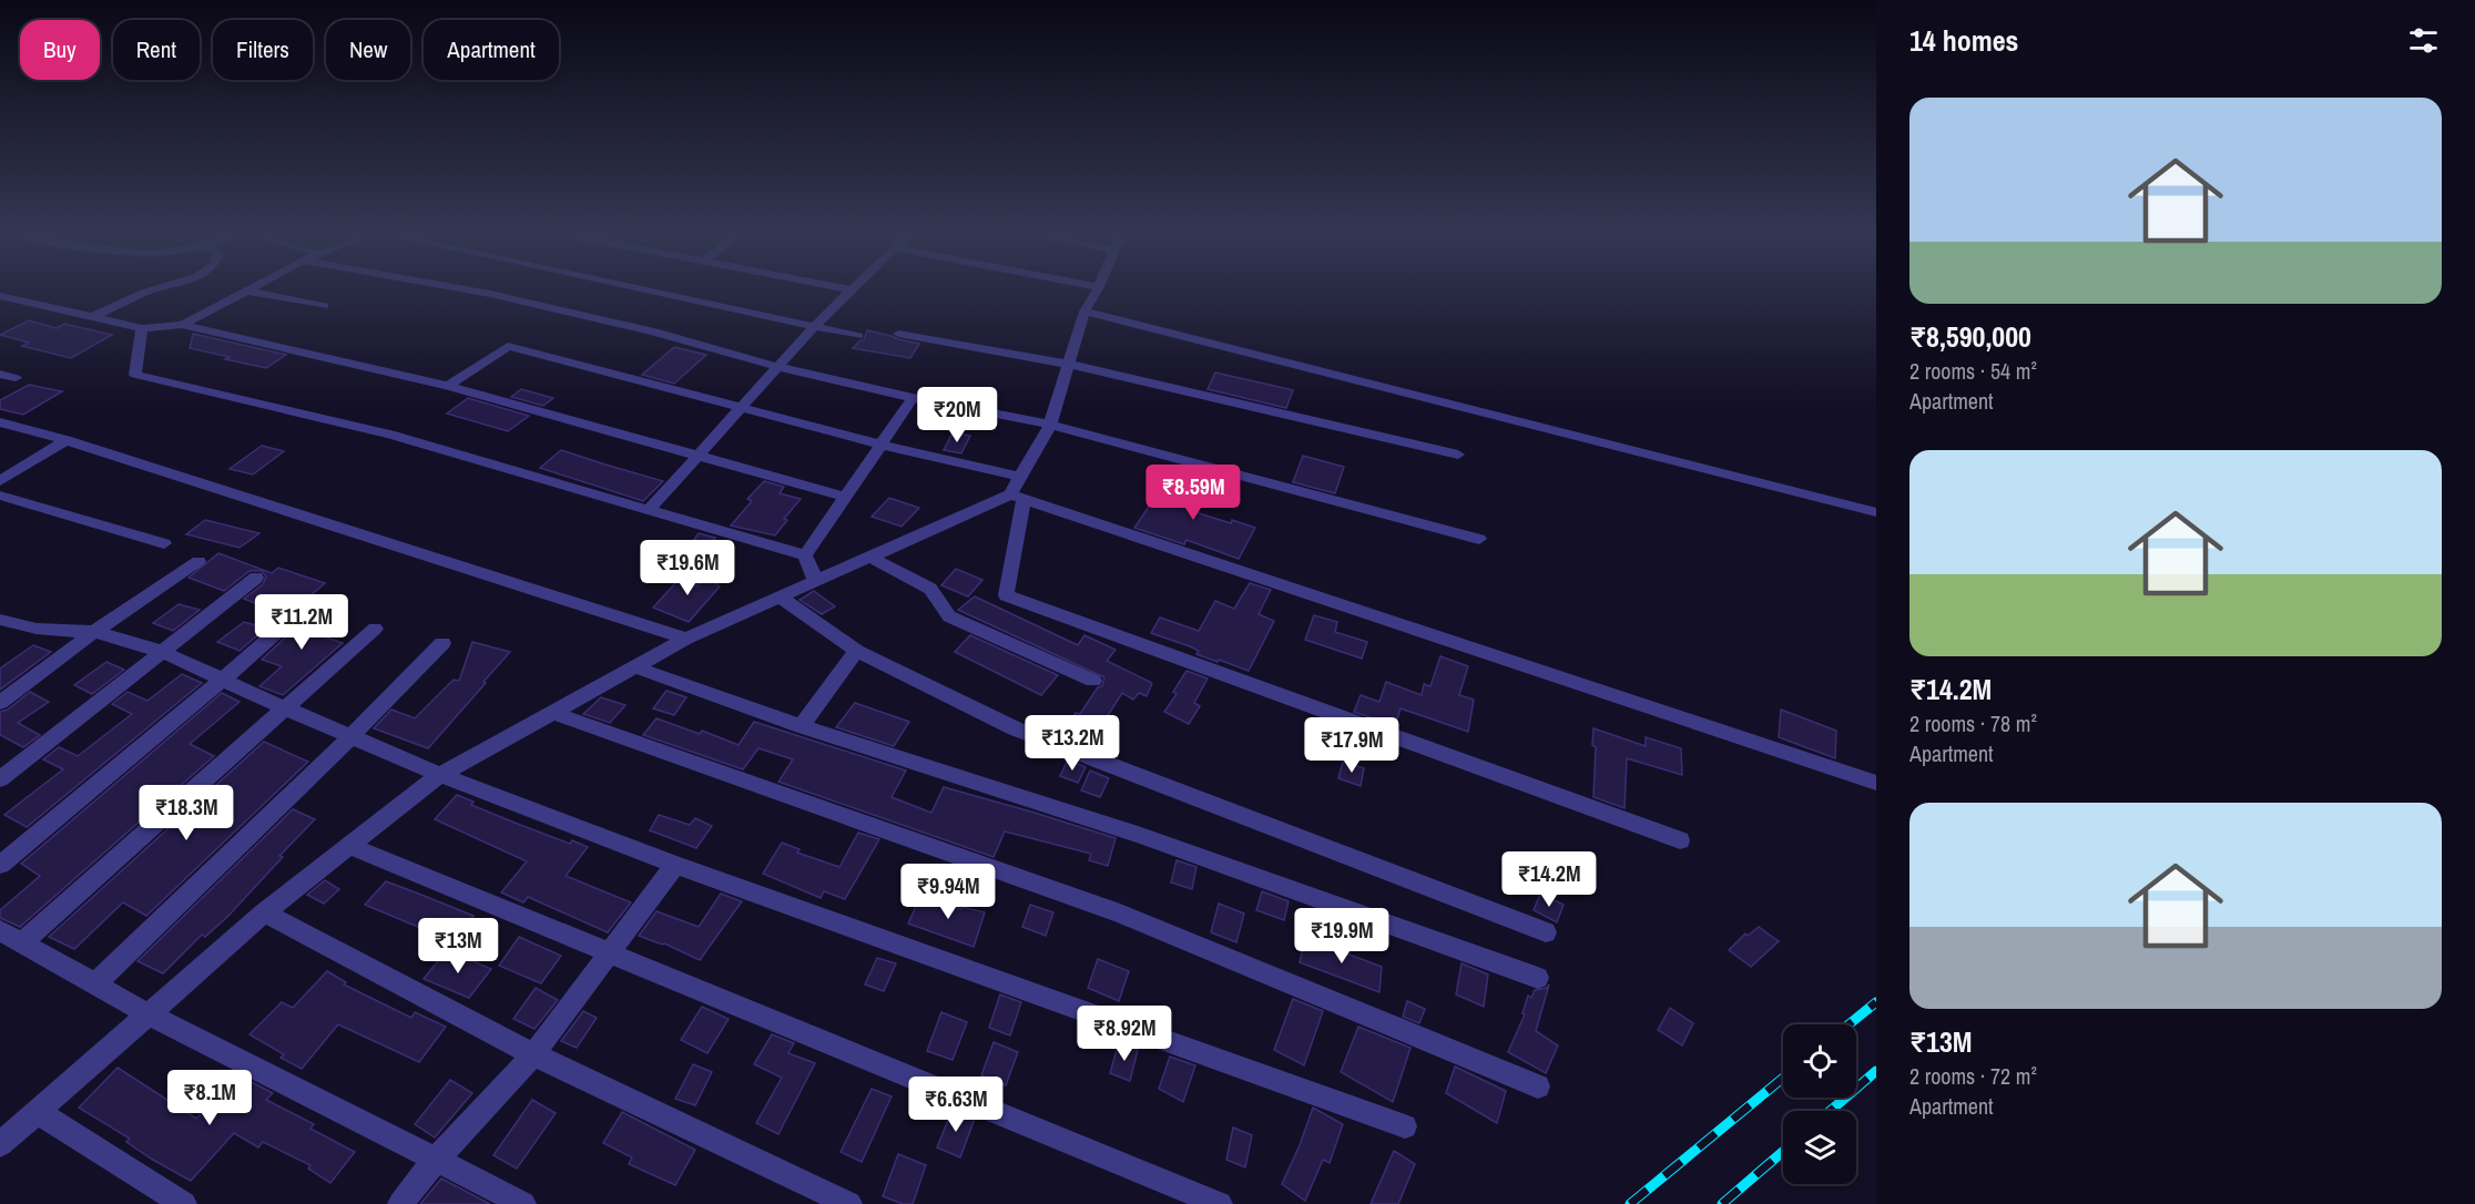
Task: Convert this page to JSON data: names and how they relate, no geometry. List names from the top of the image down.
{
  "page": {
    "heading": "14 homes",
    "chip": [
      "Buy",
      "Rent",
      "Filters",
      "New",
      "Apartment"
    ],
    "list": [
      {
        "name": "₹8,590,000",
        "note": "2 rooms · 54 m² · Apartment"
      },
      {
        "name": "₹14.2M",
        "note": "2 rooms · 78 m² · Apartment"
      },
      {
        "name": "₹13M",
        "note": "2 rooms · 72 m² · Apartment"
      }
    ],
    "price": [
      "₹20M",
      "₹8.59M",
      "₹19.6M",
      "₹11.2M",
      "₹13.2M",
      "₹17.9M",
      "₹18.3M",
      "₹14.2M",
      "₹9.94M",
      "₹19.9M",
      "₹13M",
      "₹8.92M",
      "₹8.1M",
      "₹6.63M"
    ]
  }
}
